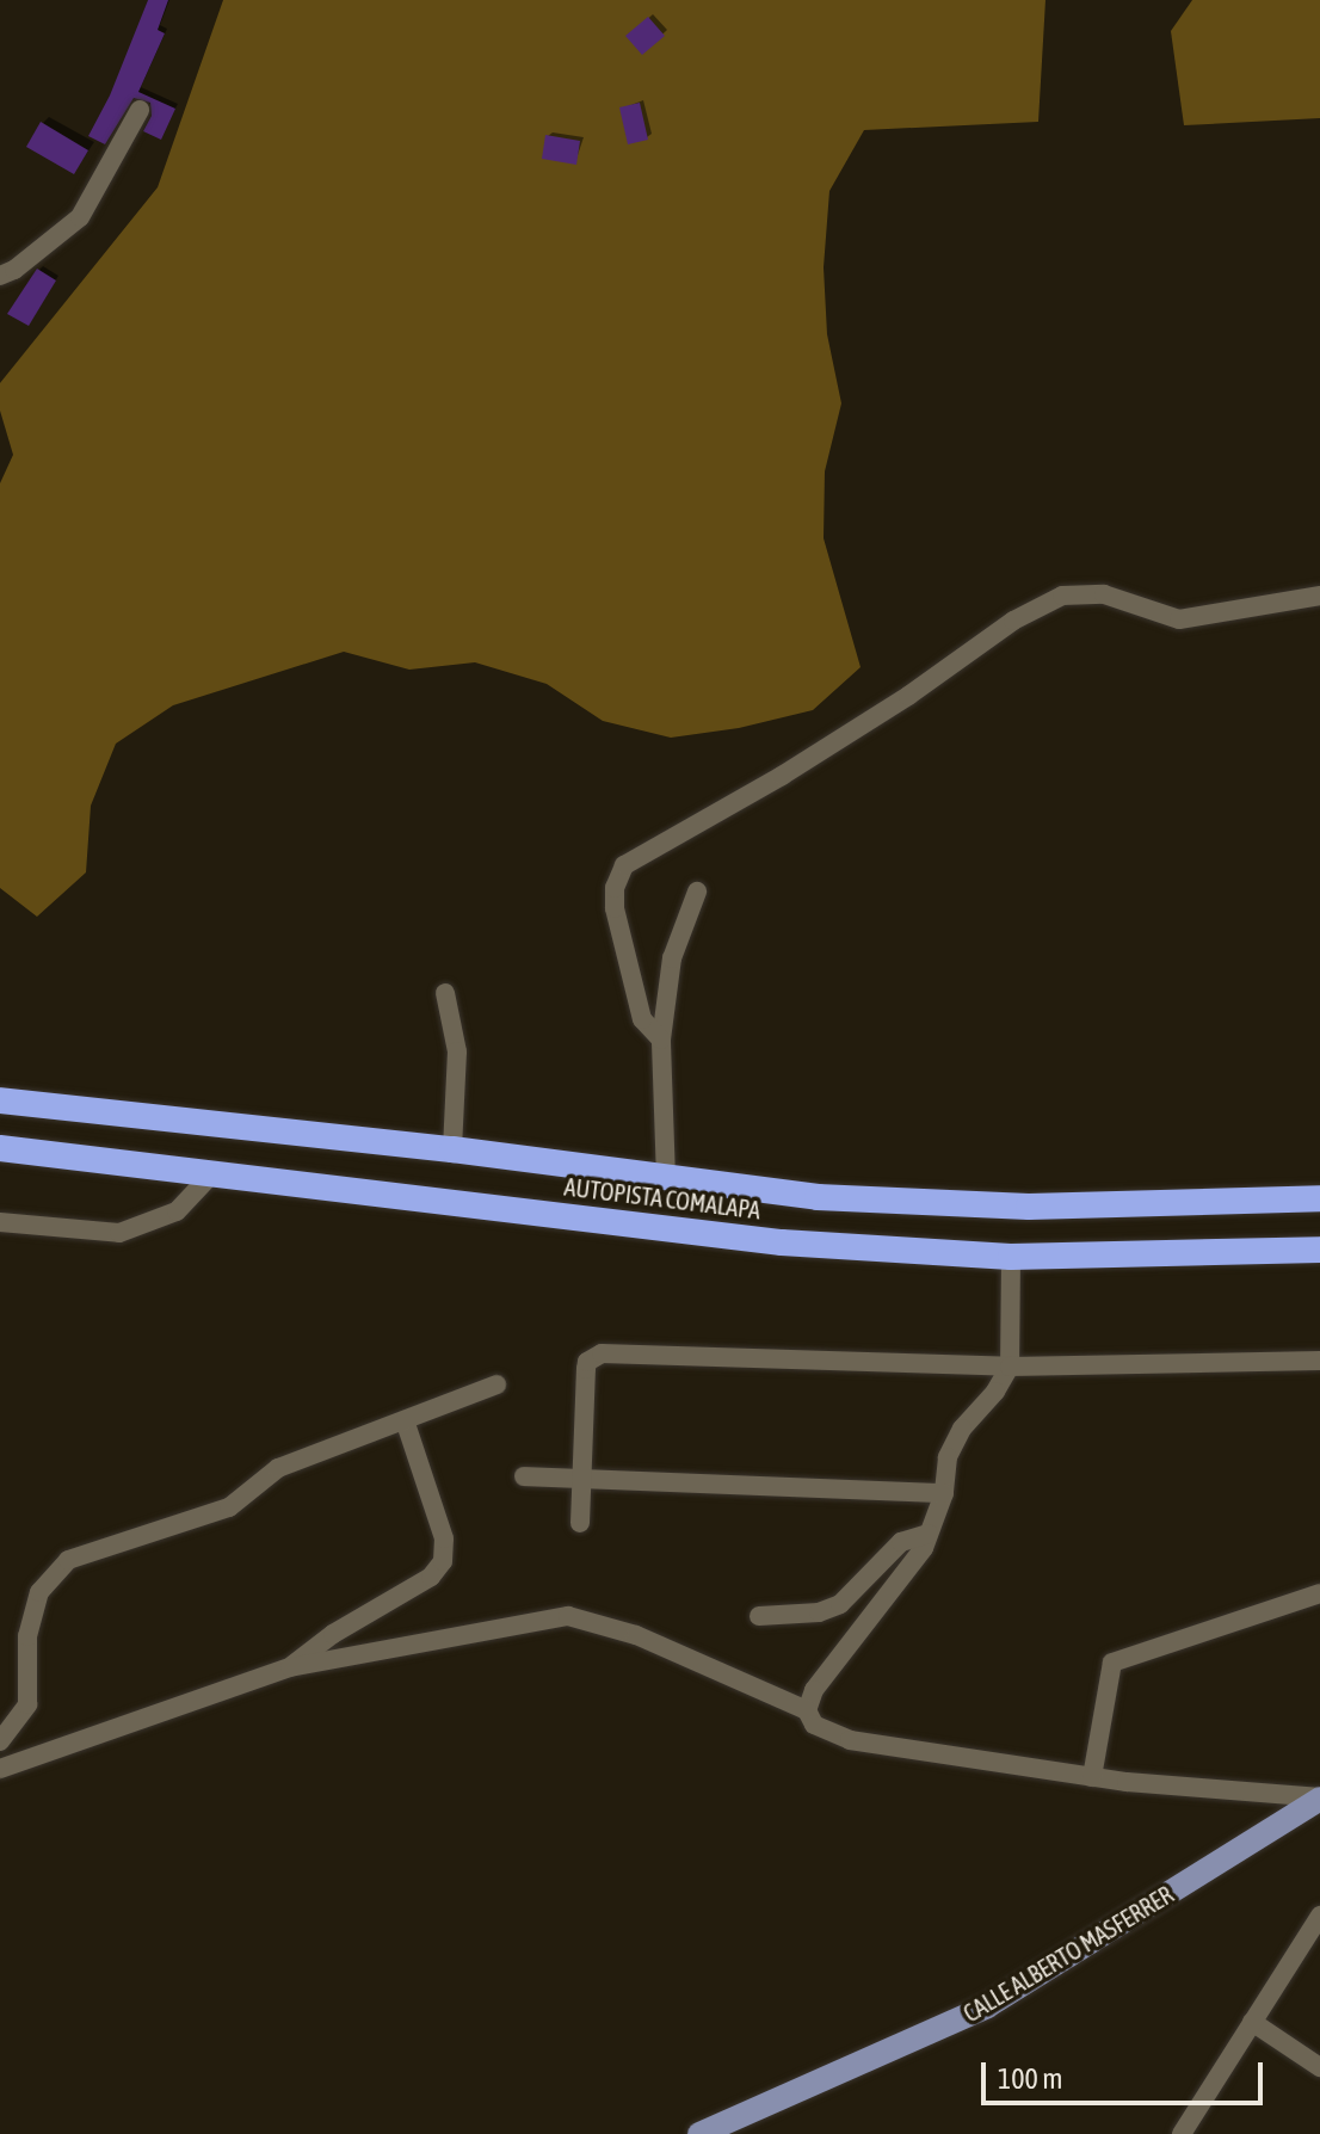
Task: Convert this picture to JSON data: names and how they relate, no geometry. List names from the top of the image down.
{
  "streets": {
    "highway": ["AUTOPISTA COMALAPA"],
    "main road": ["CALLE ALBERTO MASFERRER"]
  },
  "scale_bar": "100 m"
}
